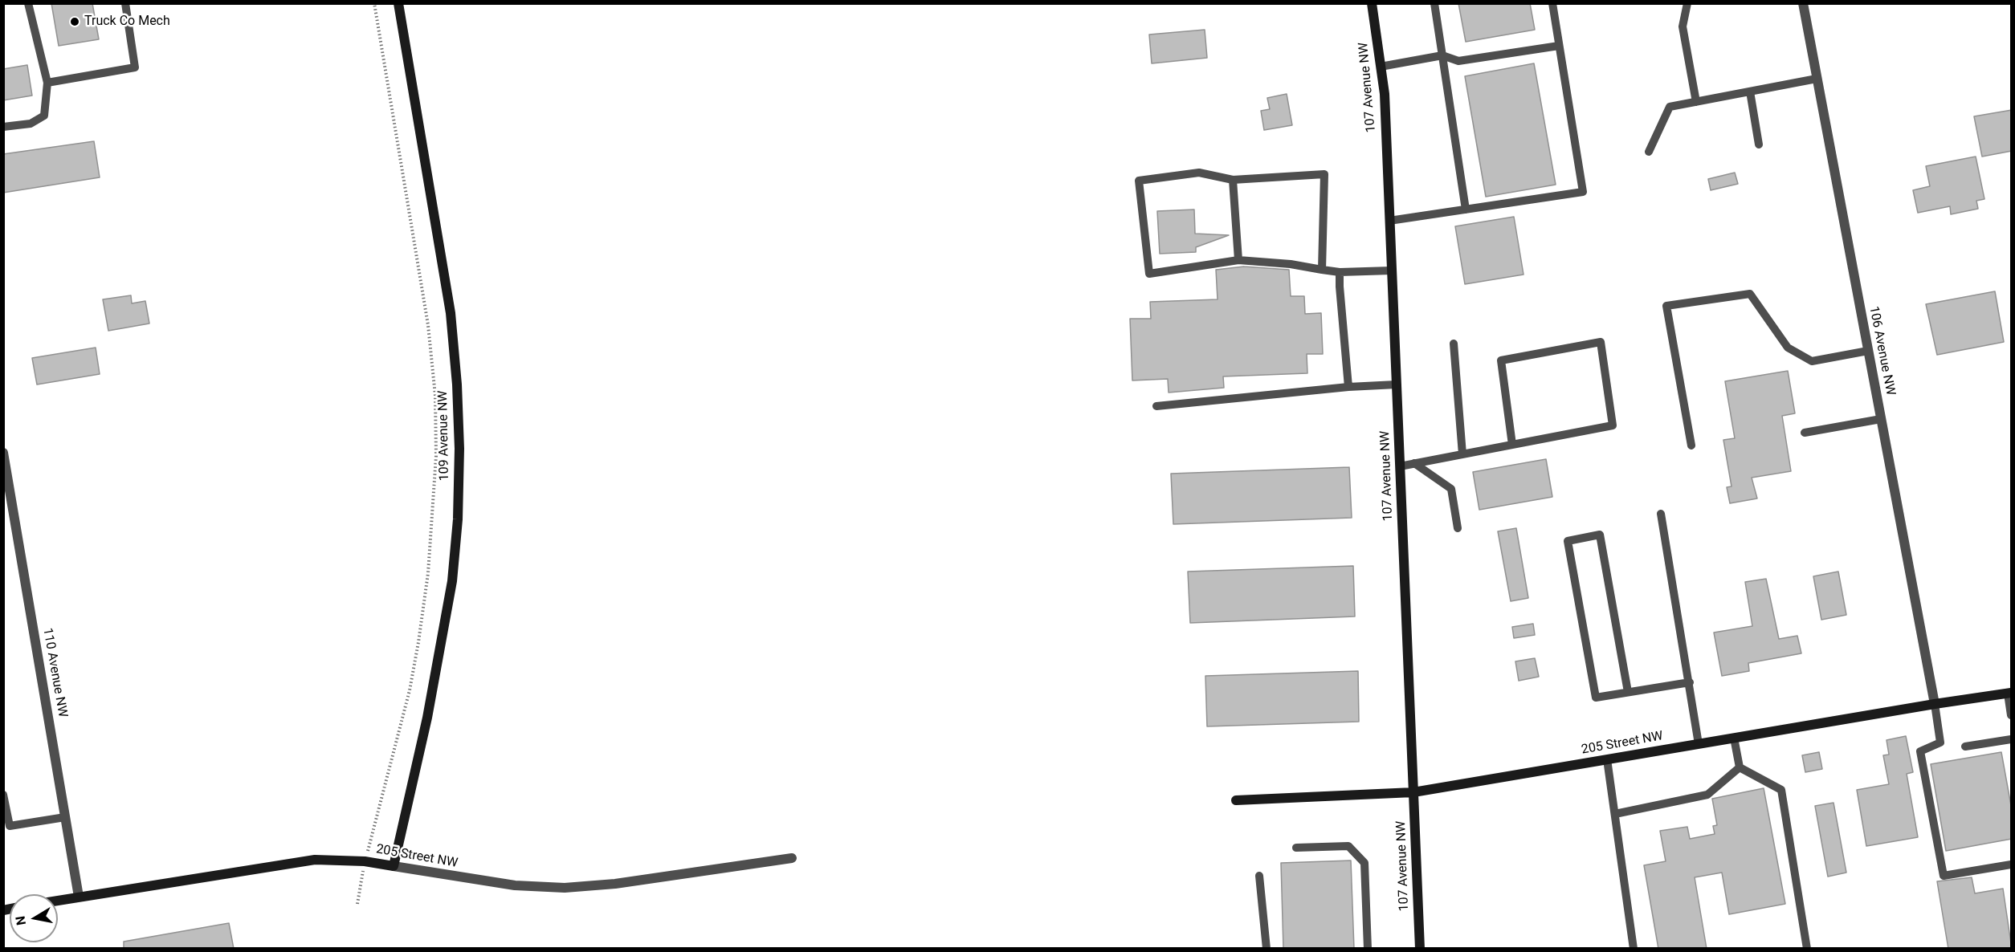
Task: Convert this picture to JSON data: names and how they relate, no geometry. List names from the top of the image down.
{
  "streets": {
    "street": [
      "107 Avenue NW",
      "106 Avenue NW",
      "109 Avenue NW",
      "110 Avenue NW",
      "205 Street NW"
    ]
  },
  "crossings": [
    ["107 Avenue NW", "205 Street NW"],
    ["106 Avenue NW", "205 Street NW"],
    ["109 Avenue NW", "205 Street NW"],
    ["110 Avenue NW", "205 Street NW"]
  ],
  "places": ["Truck Co Mech"],
  "north": "left"
}
